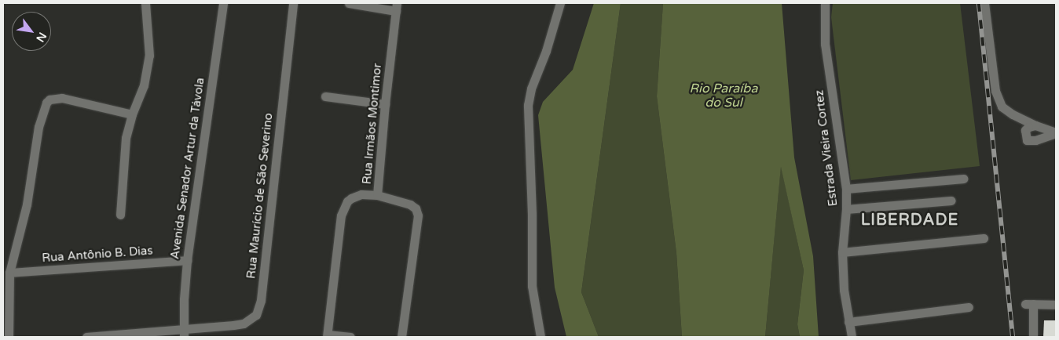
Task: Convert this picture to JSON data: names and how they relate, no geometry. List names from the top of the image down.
{
  "streets": {
    "street": [
      "Rua Irmãos Montimor",
      "Estrada Vieira Cortez",
      "Avenida Senador Artur da Távola",
      "Rua Maurício de São Severino",
      "Rua Antônio B. Dias"
    ]
  },
  "crossings": [
    ["Avenida Senador Artur da Távola", "Rua Maurício de São Severino"],
    ["Avenida Senador Artur da Távola", "Rua Antônio B. Dias"]
  ],
  "districts": ["LIBERDADE"],
  "water": ["Rio Paraíba do Sul"],
  "north": "bottom right"
}
